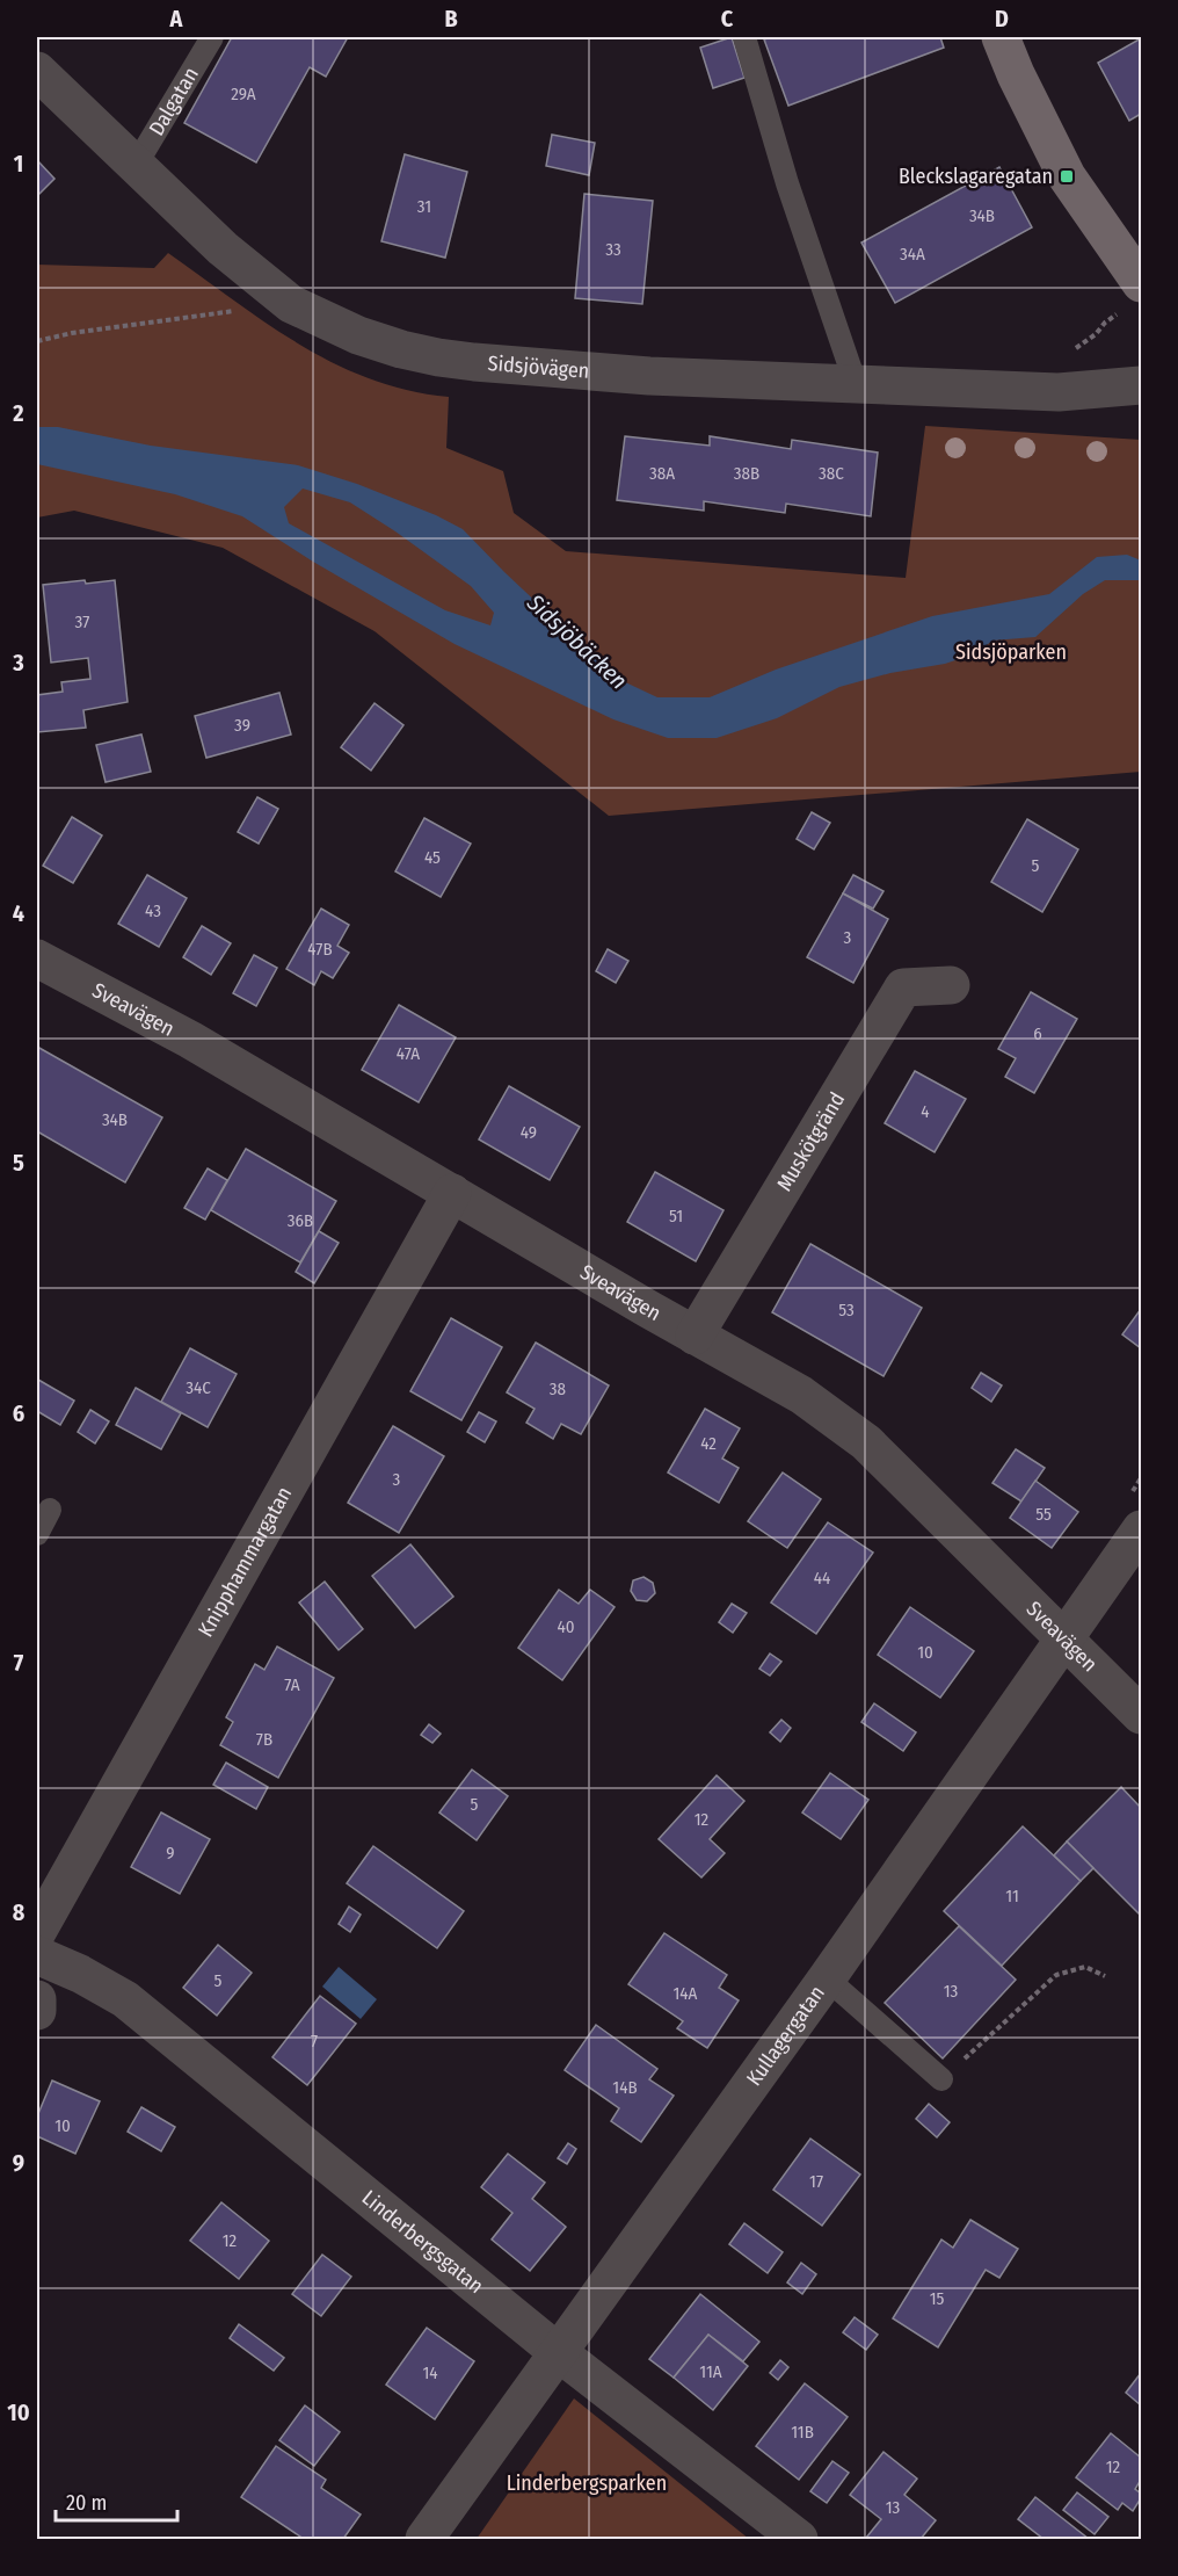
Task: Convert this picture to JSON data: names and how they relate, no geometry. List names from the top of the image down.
{
  "streets": {
    "street": [
      "Sidsjövägen",
      "Sveavägen",
      "Muskötgränd",
      "Knipphammargatan",
      "Kullagergatan",
      "Linderbergsgatan"
    ],
    "lane": ["Dalgatan"]
  },
  "crossings": [
    ["Dalgatan", "Sidsjövägen"],
    ["Sveavägen", "Muskötgränd"],
    ["Sveavägen", "Knipphammargatan"],
    ["Sveavägen", "Kullagergatan"],
    ["Kullagergatan", "Linderbergsgatan"]
  ],
  "water": ["Sidsjöbäcken"],
  "parks": ["Sidsjöparken", "Linderbergsparken"],
  "places": {
    "transit": ["Bleckslagaregatan"]
  },
  "house_numbers": [
    "29A",
    "31",
    "34B",
    "33",
    "34A",
    "38A",
    "38B",
    "38C",
    "37",
    "39",
    "45",
    "5",
    "43",
    "3",
    "47B",
    "6",
    "47A",
    "4",
    "34B",
    "49",
    "51",
    "36B",
    "53",
    "34C",
    "38",
    "42",
    "3",
    "55",
    "44",
    "40",
    "10",
    "7A",
    "7B",
    "5",
    "12",
    "9",
    "11",
    "5",
    "13",
    "14A",
    "7",
    "14B",
    "10",
    "17",
    "12",
    "15",
    "11A",
    "14",
    "11B",
    "12",
    "13"
  ],
  "scale_bar": "20 m",
  "grid": {
    "columns": [
      "A",
      "B",
      "C",
      "D"
    ],
    "rows": [
      "1",
      "2",
      "3",
      "4",
      "5",
      "6",
      "7",
      "8",
      "9",
      "10"
    ]
  }
}
